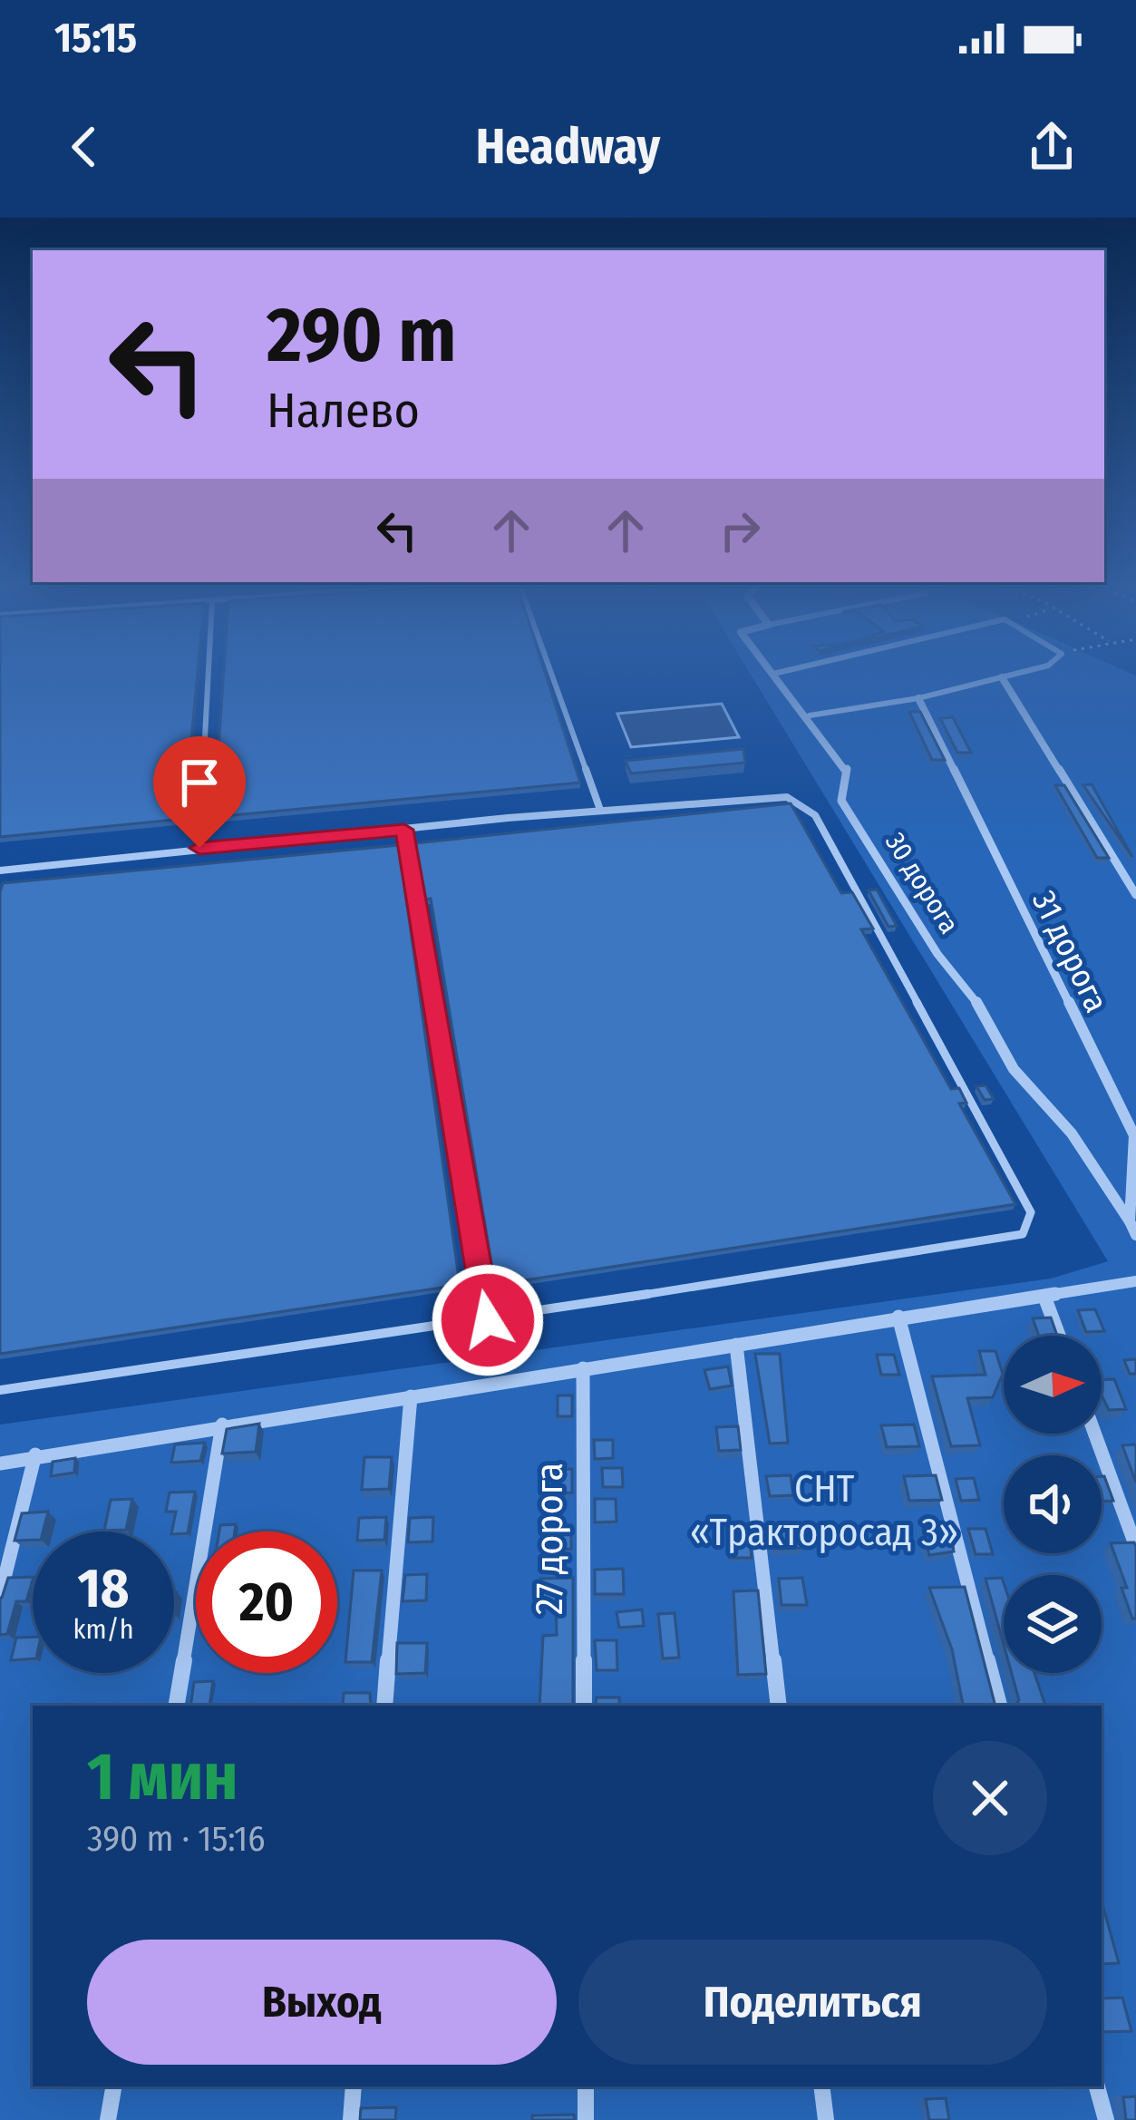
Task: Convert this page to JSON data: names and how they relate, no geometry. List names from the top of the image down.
{
  "streets": {
    "street": ["30 дорога", "31 дорога", "27 дорога"]
  },
  "crossings": [
    ["30 дорога", "31 дорога"]
  ],
  "parks": ["СНТ «Тракторосад 3»"],
  "north": "right",
  "page": {
    "status": "15:15",
    "header": "Headway",
    "turn": ["290 m", "Налево"],
    "speed": "18 km/h",
    "limit": "20",
    "heading": ["1 мин", "390 m · 15:16"],
    "buttons": ["Выход", "Поделиться"]
  }
}
